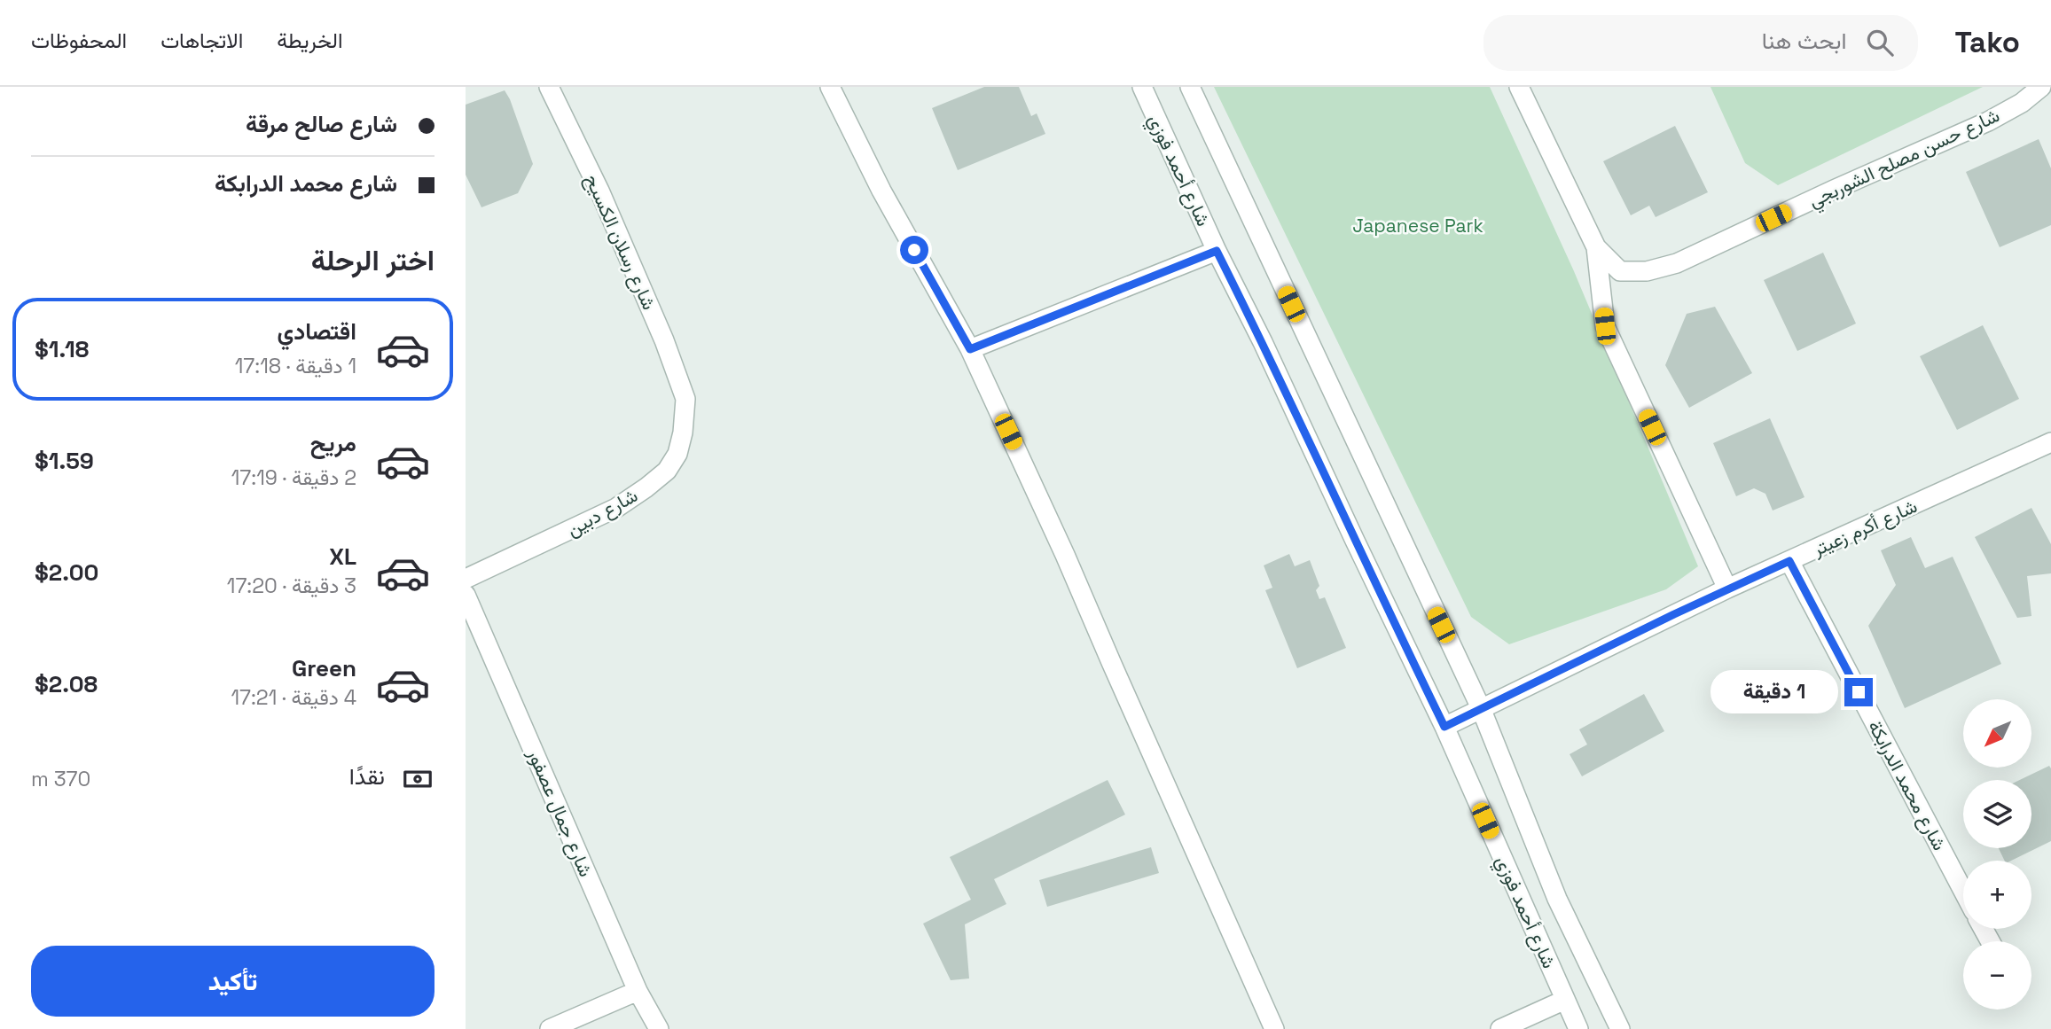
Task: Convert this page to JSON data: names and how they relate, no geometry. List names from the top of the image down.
{
  "streets": {
    "street": [
      "شارع حسن مصلح الشوربجي",
      "شارع أحمد فوزي",
      "شارع رسلان الكسيح",
      "شارع دبين",
      "شارع أكرم زعيتر",
      "شارع محمد الدرابكة",
      "شارع جمال عصفور"
    ]
  },
  "crossings": [
    ["شارع حسن مصلح الشوربجي", "شارع أكرم زعيتر"],
    ["شارع أحمد فوزي", "شارع أكرم زعيتر"],
    ["شارع رسلان الكسيح", "شارع دبين"],
    ["شارع أكرم زعيتر", "شارع محمد الدرابكة"]
  ],
  "parks": ["Japanese Park"],
  "north": "bottom left",
  "page": {
    "header": "Tako",
    "search": "ابحث هنا",
    "nav": ["الخريطة", "الاتجاهات", "المحفوظات"],
    "banner": ["شارع صالح مرقة", "شارع محمد الدرابكة"],
    "heading": "اختر الرحلة",
    "list": [
      {
        "name": "اقتصادي",
        "note": "1 دقيقة · 17:18",
        "value": "$1.18"
      },
      {
        "name": "مريح",
        "note": "2 دقيقة · 17:19",
        "value": "$1.59"
      },
      {
        "name": "XL",
        "note": "3 دقيقة · 17:20",
        "value": "$2.00"
      },
      {
        "name": "Green",
        "note": "4 دقيقة · 17:21",
        "value": "$2.08"
      }
    ],
    "bubble": "1 دقيقة",
    "map_buttons": ["+", "−"],
    "pay": ["نقدًا", "370 m"],
    "buttons": "تأكيد"
  }
}
